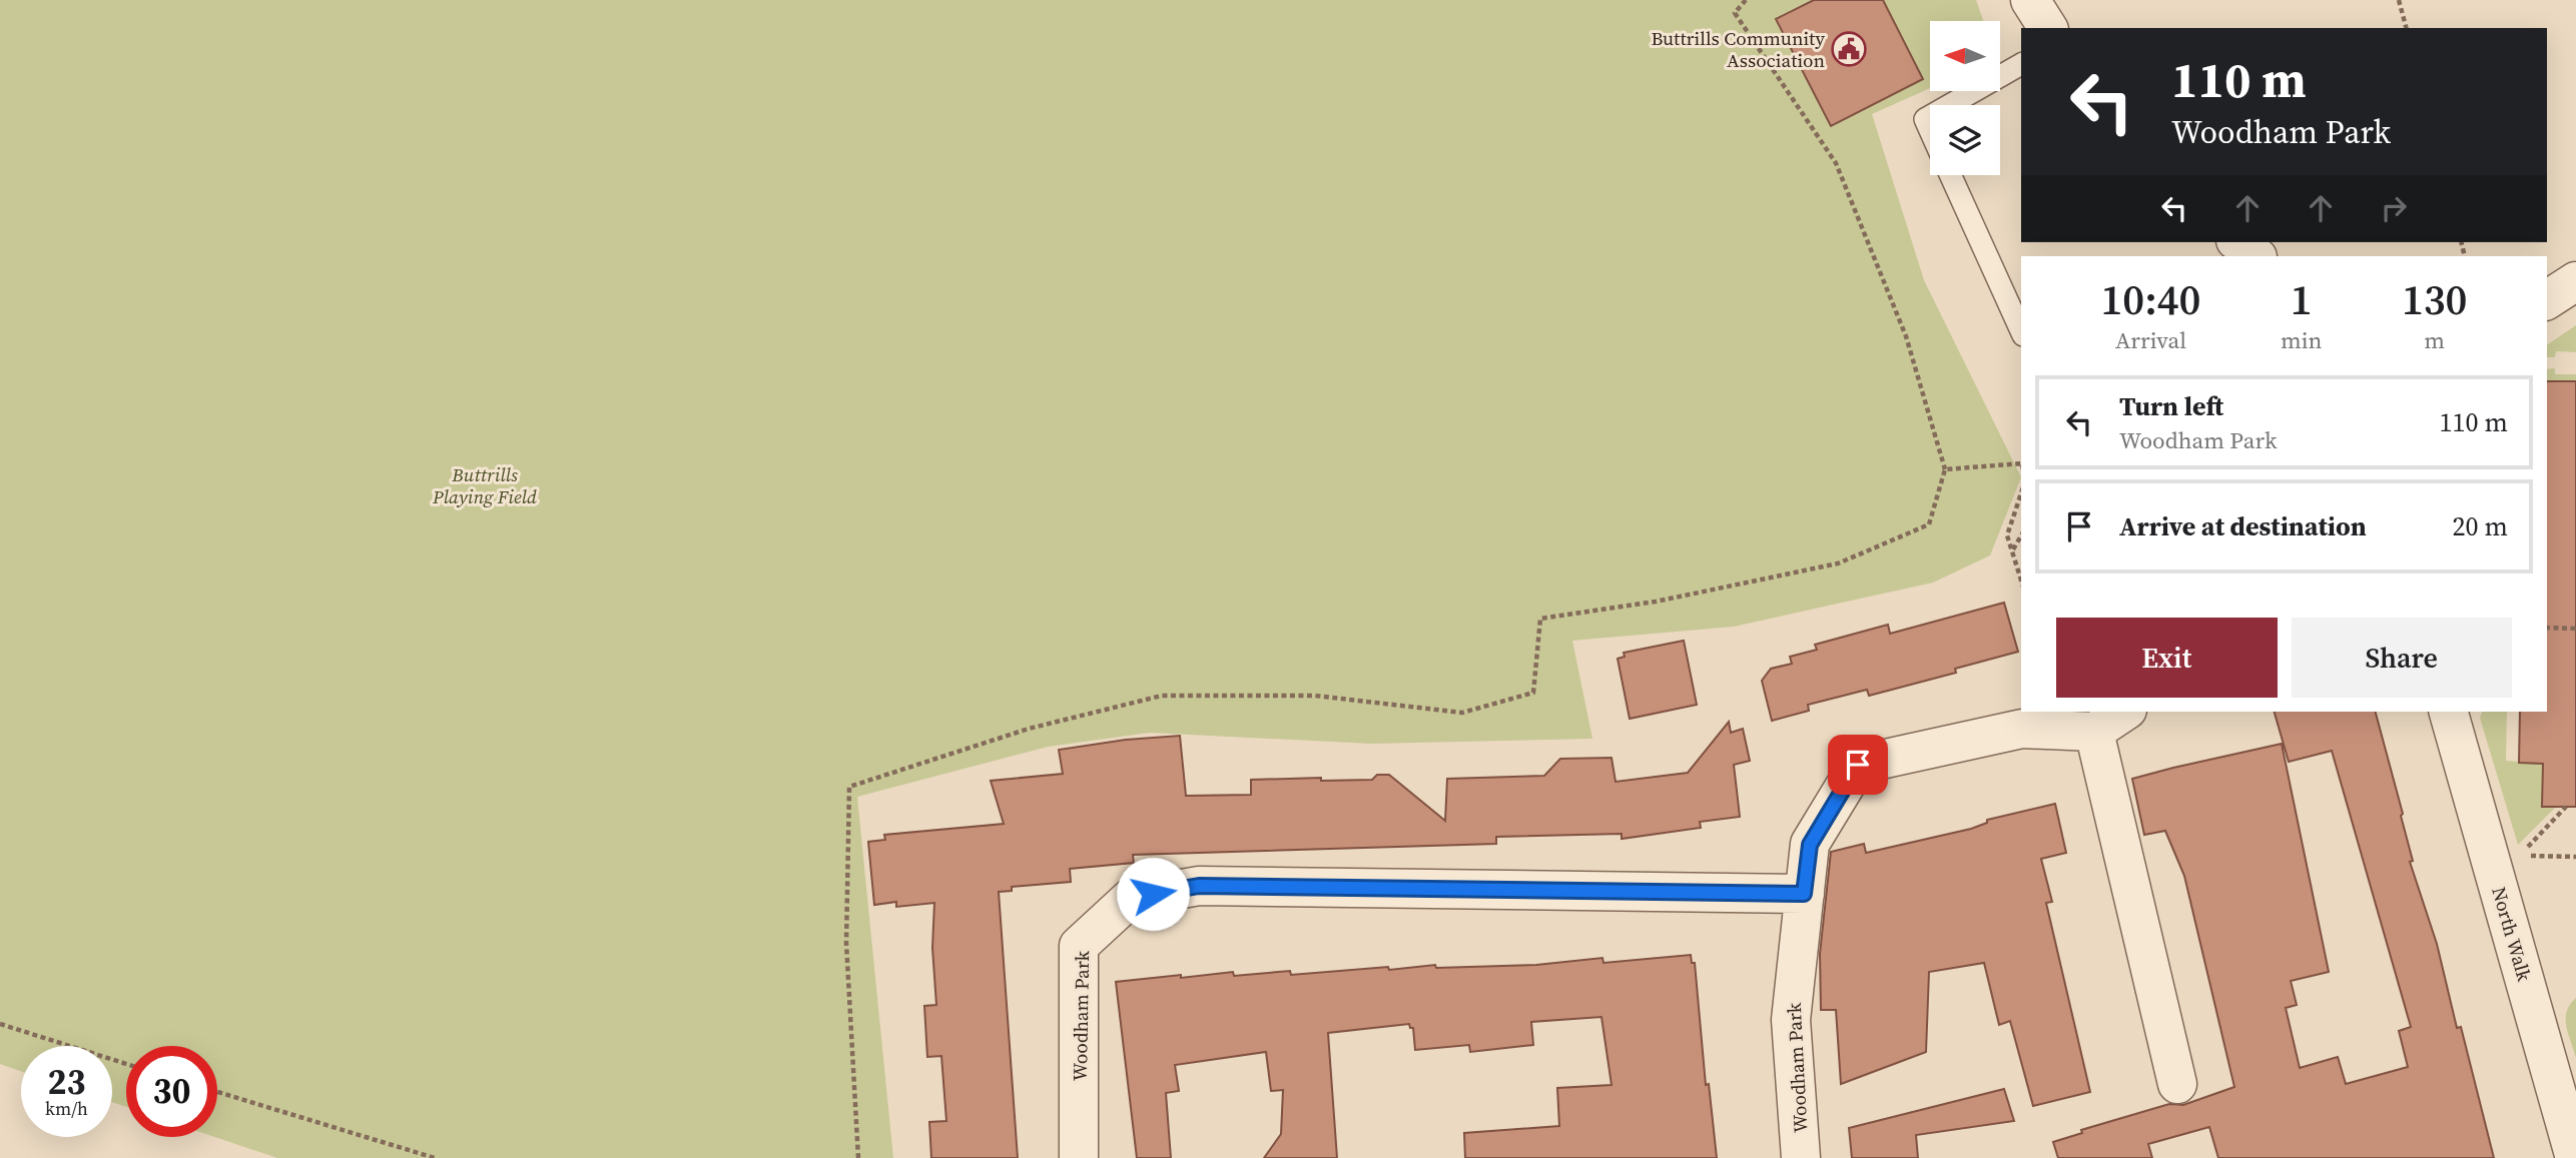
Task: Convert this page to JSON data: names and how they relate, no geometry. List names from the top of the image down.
{
  "streets": {
    "street": ["North Walk", "Woodham Park"]
  },
  "parks": ["Buttrills Playing Field"],
  "places": {
    "public building": ["Buttrills Community Association"]
  },
  "north": "left",
  "page": {
    "turn": ["110 m", "Woodham Park"],
    "eta": [
      "10:40",
      "Arrival",
      "1",
      "min",
      "130",
      "m"
    ],
    "list": [
      {
        "name": "Turn left",
        "note": "Woodham Park",
        "value": "110 m"
      },
      {
        "name": "Arrive at destination",
        "value": "20 m"
      }
    ],
    "buttons": ["Exit", "Share"],
    "speed": "23 km/h",
    "limit": "30"
  }
}
